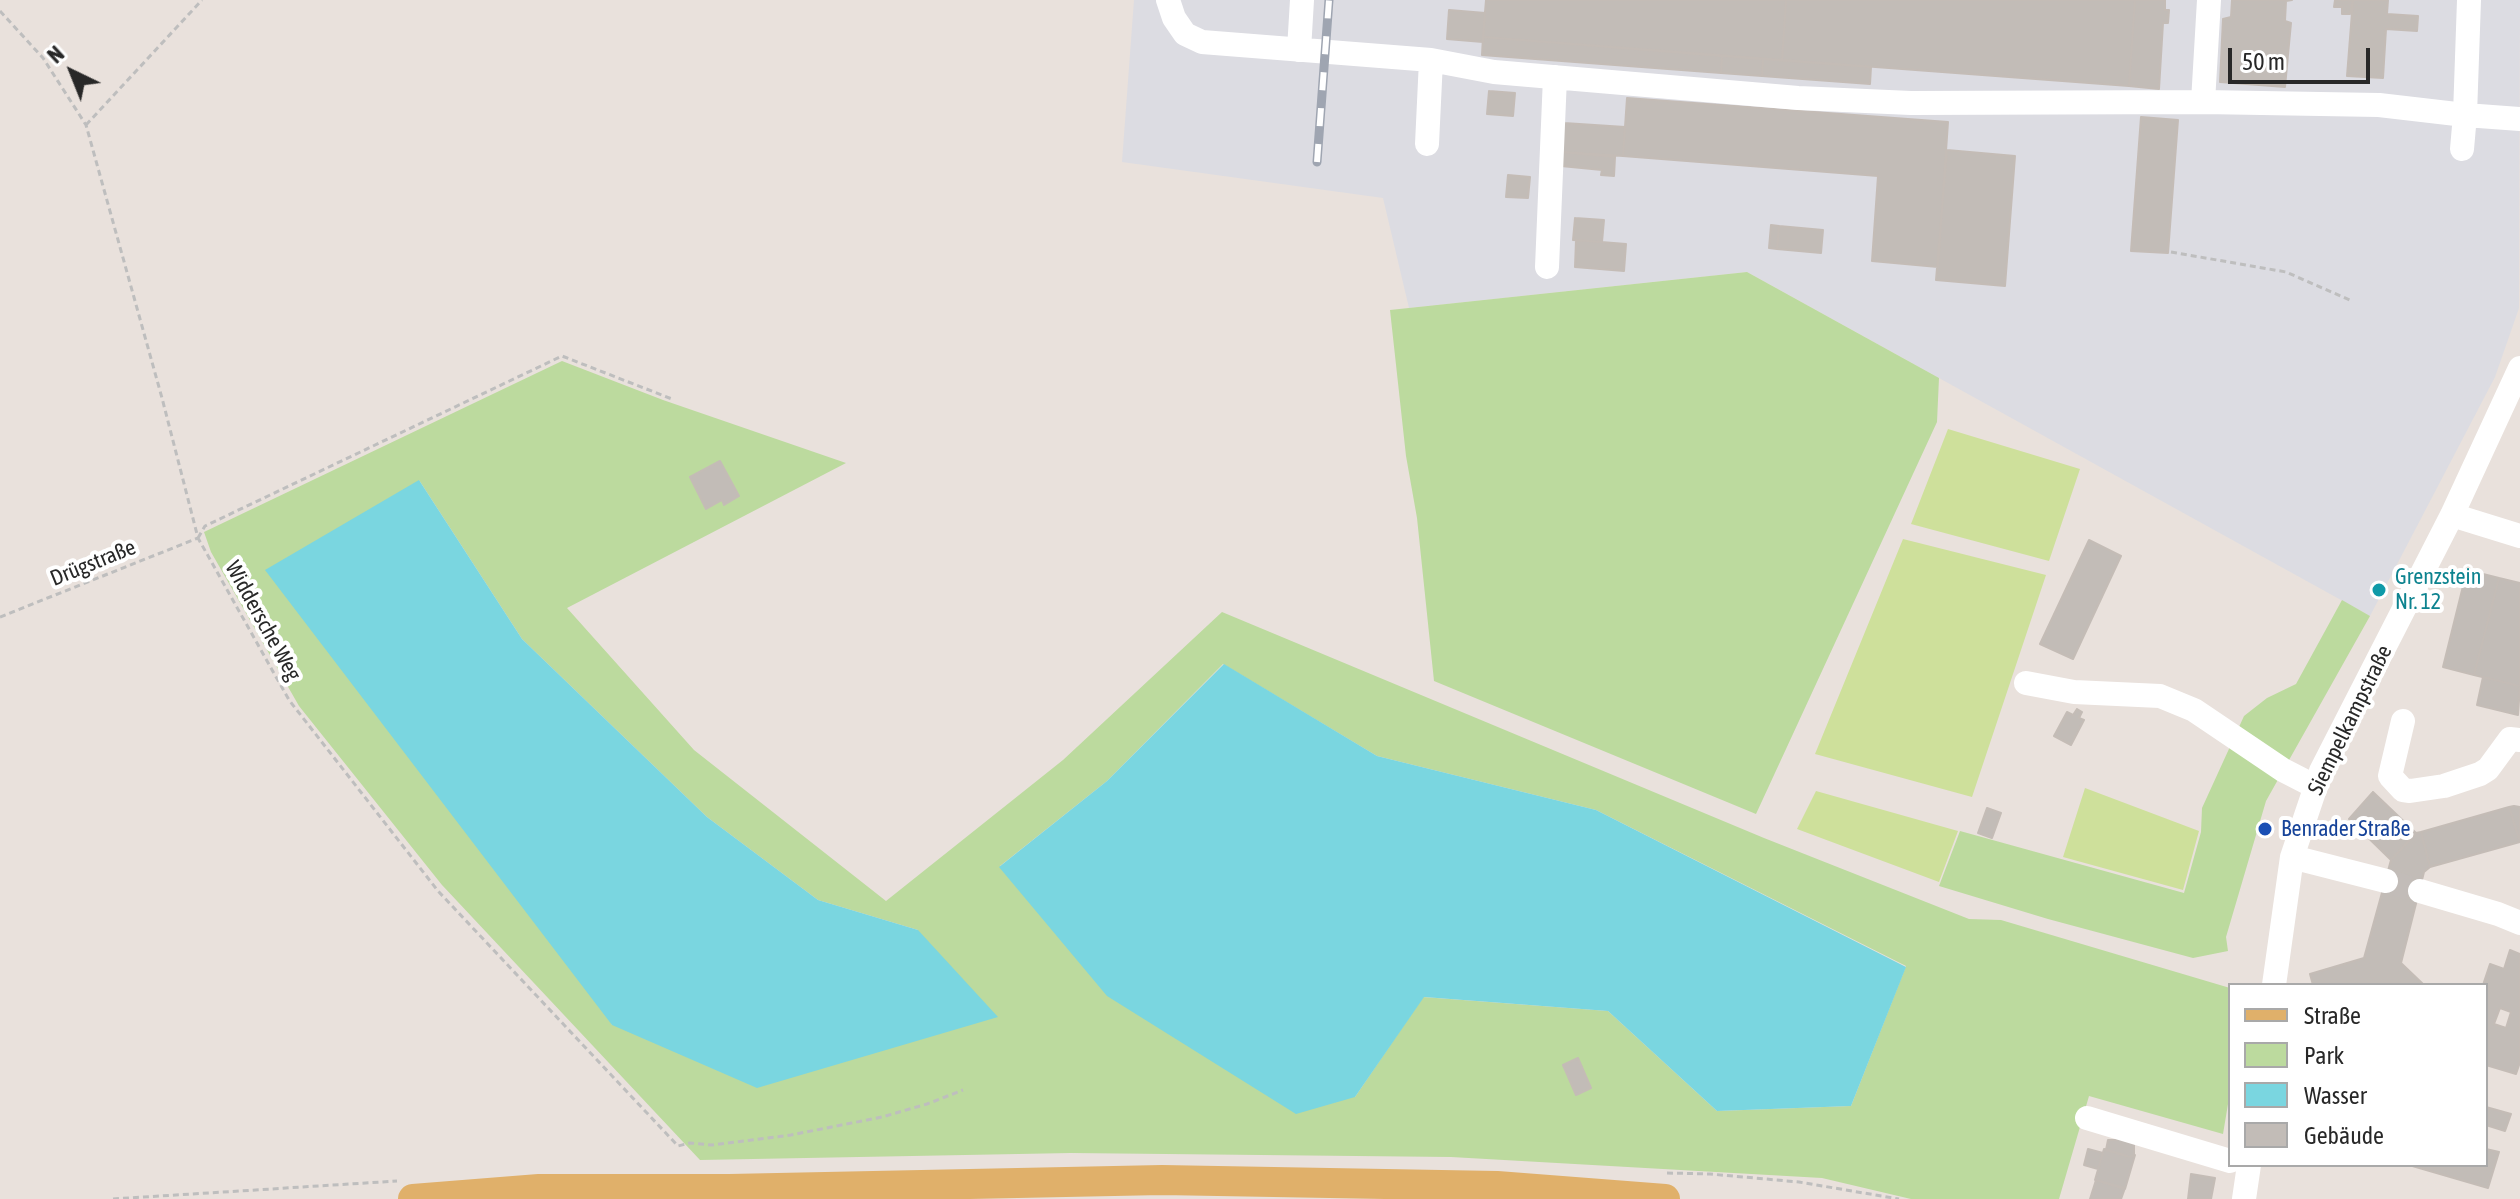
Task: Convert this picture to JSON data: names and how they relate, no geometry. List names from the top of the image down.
{
  "streets": {
    "street": ["Siempelkampstraße"],
    "path": ["Drügstraße", "Widdersche Weg"]
  },
  "crossings": [
    ["Drügstraße", "Widdersche Weg"]
  ],
  "places": ["Grenzstein Nr. 12", "Benrader Straße"],
  "legend": [
    "Straße",
    "Park",
    "Wasser",
    "Gebäude"
  ],
  "scale_bar": "50 m",
  "north": "top left"
}
